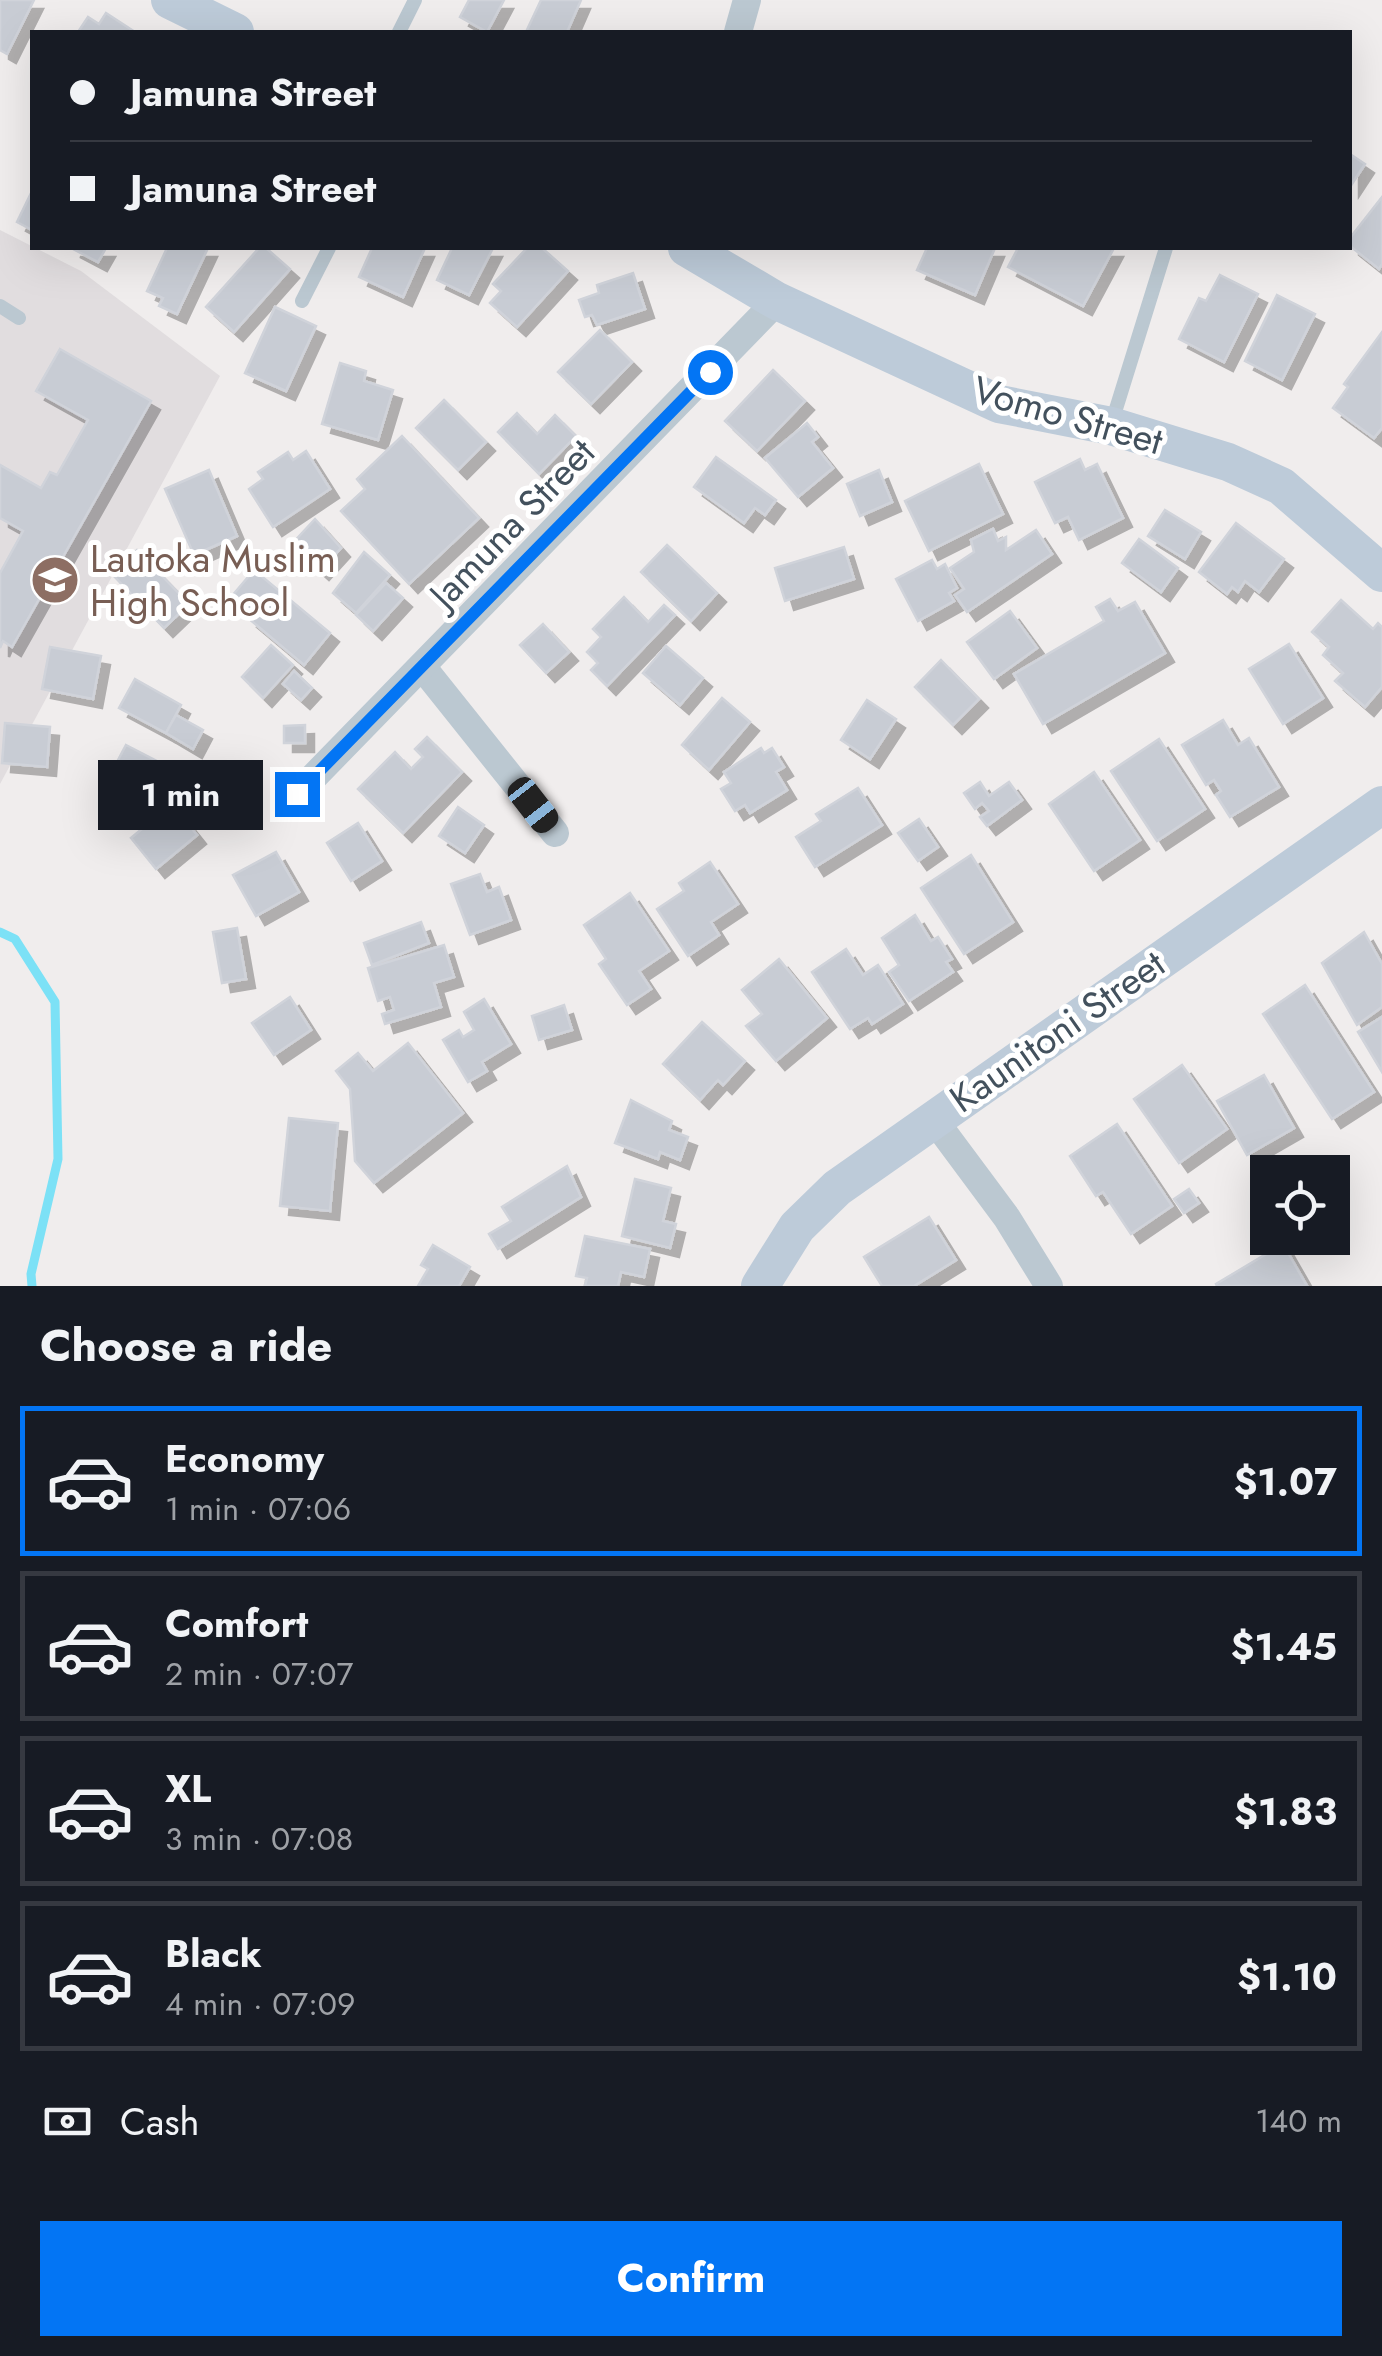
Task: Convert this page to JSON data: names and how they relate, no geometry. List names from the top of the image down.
{
  "streets": {
    "main road": ["Vomo Street", "Kaunitoni Street"],
    "street": ["Jamuna Street"]
  },
  "crossings": [
    ["Vomo Street", "Jamuna Street"]
  ],
  "places": {
    "school or university": ["Lautoka Muslim High School"]
  },
  "page": {
    "banner": ["Jamuna Street", "Jamuna Street"],
    "bubble": "1 min",
    "heading": "Choose a ride",
    "list": [
      {
        "name": "Economy",
        "note": "1 min · 07:06",
        "value": "$1.07"
      },
      {
        "name": "Comfort",
        "note": "2 min · 07:07",
        "value": "$1.45"
      },
      {
        "name": "XL",
        "note": "3 min · 07:08",
        "value": "$1.83"
      },
      {
        "name": "Black",
        "note": "4 min · 07:09",
        "value": "$1.10"
      }
    ],
    "pay": ["Cash", "140 m"],
    "buttons": "Confirm"
  }
}
